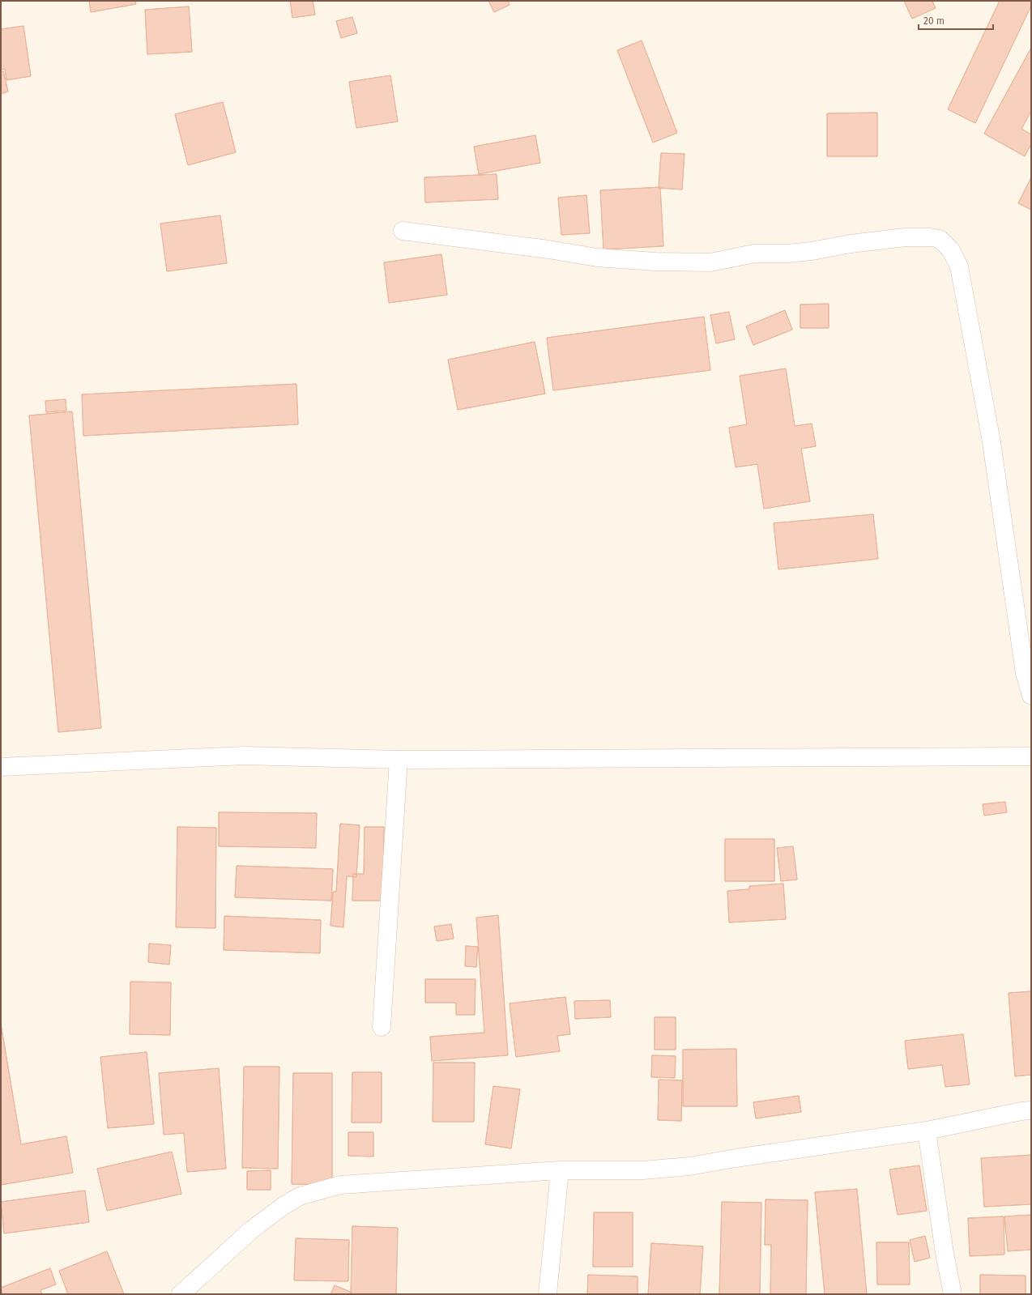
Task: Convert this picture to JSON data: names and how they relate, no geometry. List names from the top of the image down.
{
  "scale_bar": "20 m"
}
